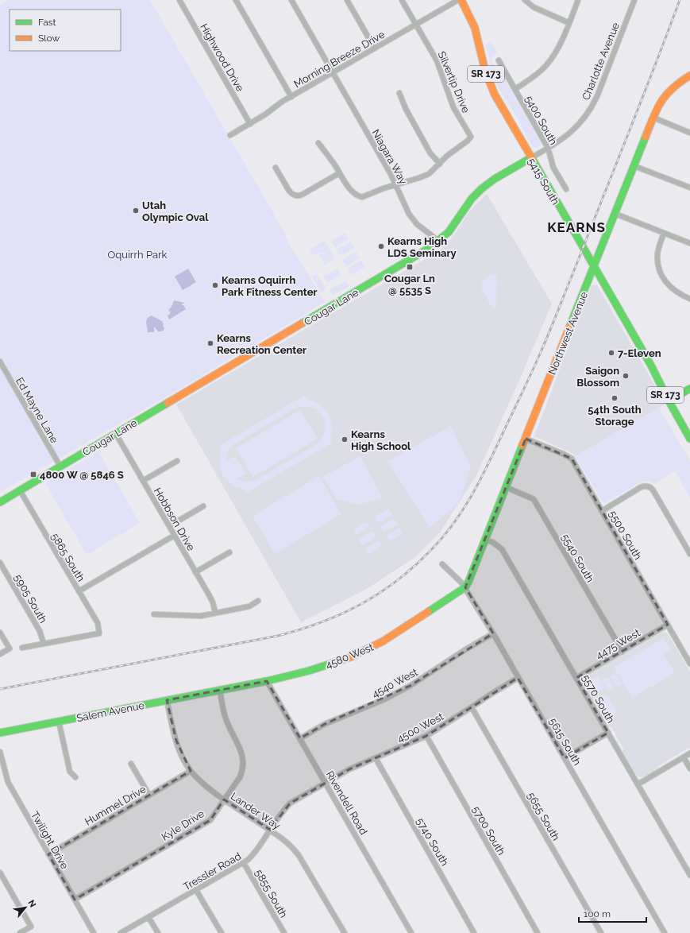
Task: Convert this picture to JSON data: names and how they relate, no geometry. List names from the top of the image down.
{
  "streets": {
    "main road": [
      "SR 173",
      "5415 South",
      "Cougar Lane",
      "Northwest Avenue",
      "4580 West",
      "Salem Avenue"
    ],
    "street": [
      "Highwood Drive",
      "Morning Breeze Drive",
      "Charlotte Avenue",
      "Silvertip Drive",
      "5400 South",
      "Niagara Way",
      "Ed Mayne Lane",
      "Hobbson Drive",
      "5500 South",
      "5865 South",
      "5540 South",
      "5905 South",
      "4475 West",
      "4540 West",
      "5570 South",
      "4500 West",
      "5615 South",
      "Rivendell Road",
      "Hummel Drive",
      "Lander Way",
      "5655 South",
      "Kyle Drive",
      "5700 South",
      "Twilight Drive",
      "5740 South",
      "Tressler Road",
      "5855 South"
    ]
  },
  "crossings": [
    ["Highwood Drive", "Morning Breeze Drive"],
    ["Morning Breeze Drive", "Silvertip Drive"],
    ["Morning Breeze Drive", "Niagara Way"],
    ["Charlotte Avenue", "5400 South"],
    ["Charlotte Avenue", "5415 South"],
    ["Charlotte Avenue", "Cougar Lane"],
    ["Niagara Way", "Cougar Lane"],
    ["5415 South", "Cougar Lane"],
    ["5415 South", "Northwest Avenue"],
    ["Cougar Lane", "Ed Mayne Lane"],
    ["Cougar Lane", "Hobbson Drive"],
    ["Cougar Lane", "5865 South"],
    ["Northwest Avenue", "5500 South"],
    ["Northwest Avenue", "5540 South"],
    ["Northwest Avenue", "4580 West"],
    ["Northwest Avenue", "5570 South"],
    ["Northwest Avenue", "5615 South"],
    ["5500 South", "4475 West"],
    ["5865 South", "5905 South"],
    ["5540 South", "4475 West"],
    ["4475 West", "5570 South"],
    ["4580 West", "Salem Avenue"],
    ["4580 West", "5615 South"],
    ["4580 West", "Rivendell Road"],
    ["4580 West", "Kyle Drive"],
    ["4540 West", "5615 South"],
    ["4540 West", "Rivendell Road"],
    ["Salem Avenue", "Lander Way"],
    ["Salem Avenue", "Kyle Drive"],
    ["4500 West", "5615 South"],
    ["4500 West", "Rivendell Road"],
    ["4500 West", "5655 South"],
    ["4500 West", "5700 South"],
    ["4500 West", "5740 South"],
    ["4500 West", "Tressler Road"],
    ["Rivendell Road", "Tressler Road"],
    ["Hummel Drive", "Lander Way"],
    ["Hummel Drive", "Twilight Drive"],
    ["Lander Way", "Kyle Drive"],
    ["Lander Way", "Tressler Road"],
    ["Kyle Drive", "Twilight Drive"],
    ["Tressler Road", "5855 South"]
  ],
  "districts": ["KEARNS"],
  "parks": ["Oquirrh Park"],
  "places": {
    "other": [
      "Utah Olympic Oval",
      "Kearns High LDS Seminary",
      "Kearns Oquirrh Park Fitness Center",
      "Kearns Recreation Center",
      "7-Eleven",
      "Saigon Blossom",
      "54th South Storage",
      "Kearns High School"
    ],
    "transit": ["Cougar Ln @ 5535 S", "4800 W @ 5846 S"]
  },
  "legend": ["Fast", "Slow"],
  "scale_bar": "100 m",
  "north": "top right"
}
